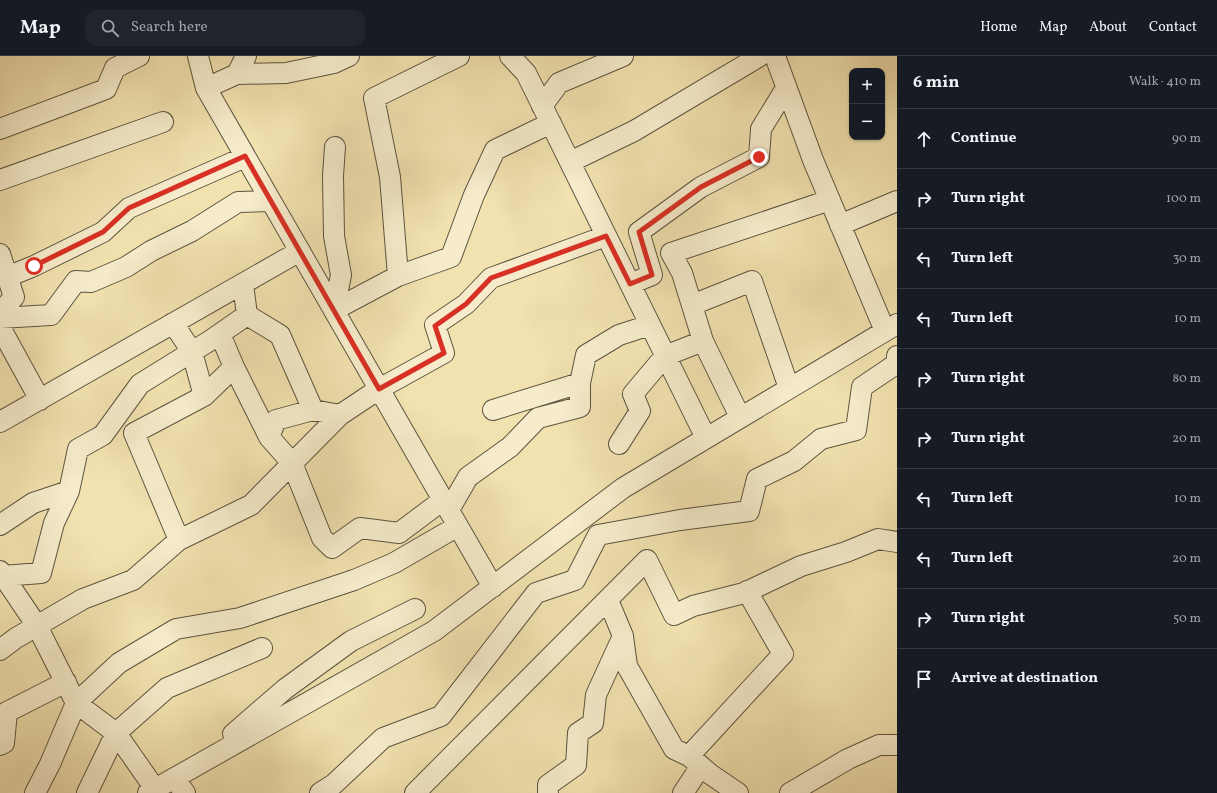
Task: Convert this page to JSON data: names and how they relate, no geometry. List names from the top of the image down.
{
  "page": {
    "header": "Map",
    "search": "Search here",
    "nav": [
      "Home",
      "Map",
      "About",
      "Contact"
    ],
    "heading": ["6 min", "Walk · 410 m"],
    "map_buttons": ["+", "−"],
    "list": [
      ["Continue", "90 m"],
      ["Turn right", "100 m"],
      ["Turn left", "30 m"],
      ["Turn left", "10 m"],
      ["Turn right", "80 m"],
      ["Turn right", "20 m"],
      ["Turn left", "10 m"],
      ["Turn left", "20 m"],
      ["Turn right", "50 m"],
      "Arrive at destination"
    ]
  }
}
